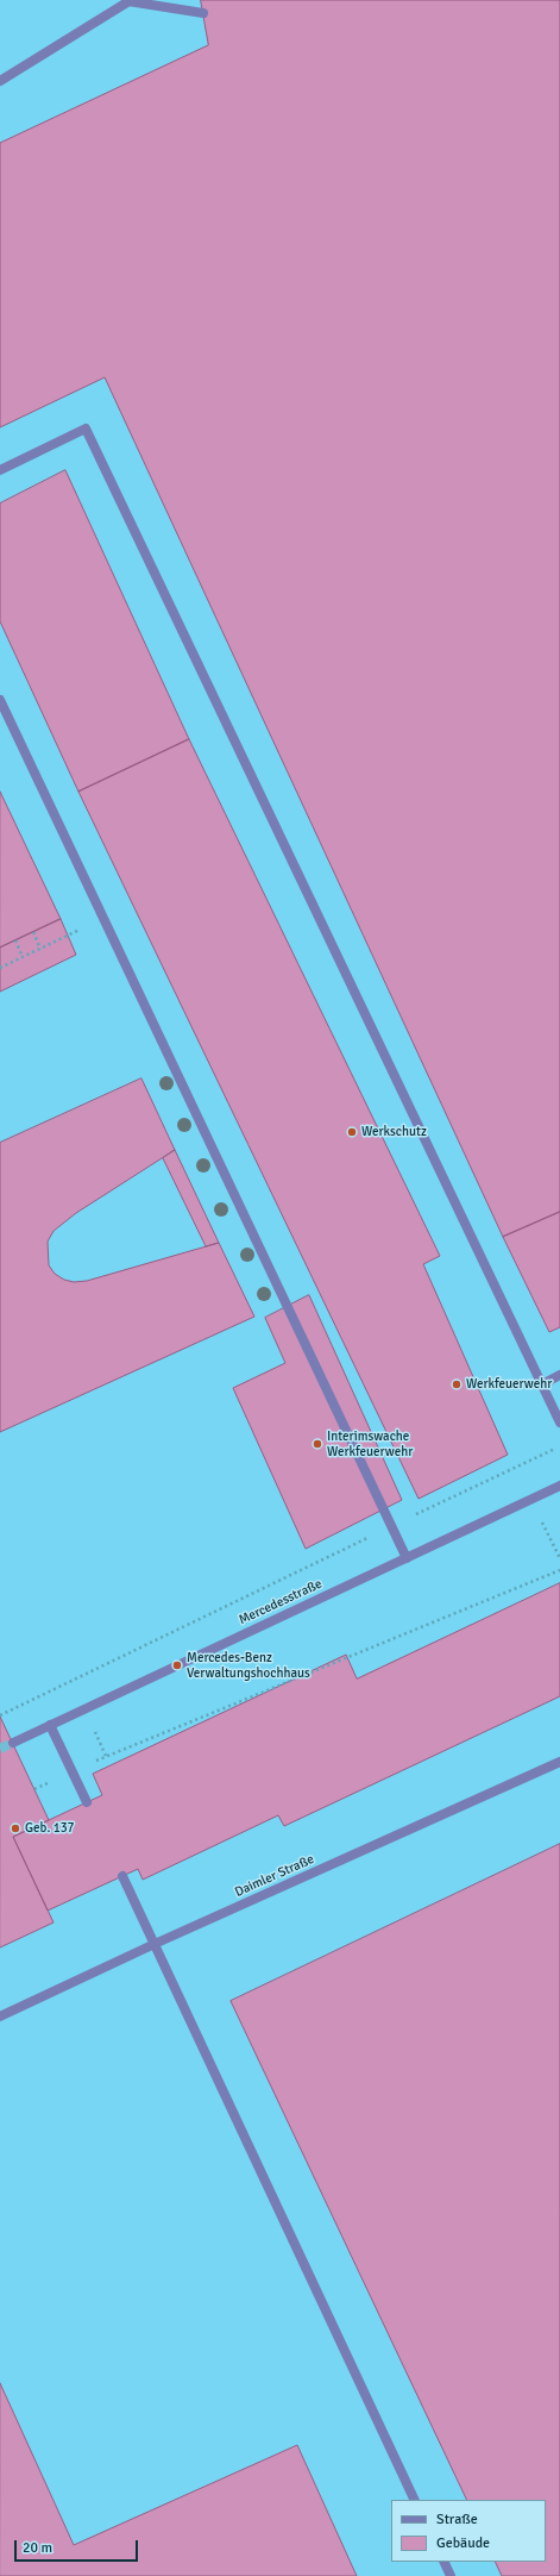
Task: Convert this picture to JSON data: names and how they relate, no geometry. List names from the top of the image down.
{
  "streets": {
    "street": ["Mercedesstraße", "Daimler Straße"]
  },
  "places": [
    "Werkschutz",
    "Werkfeuerwehr",
    "Interimswache Werkfeuerwehr",
    "Mercedes-Benz Verwaltungshochhaus",
    "Geb. 137"
  ],
  "legend": ["Straße", "Gebäude"],
  "scale_bar": "20 m"
}
